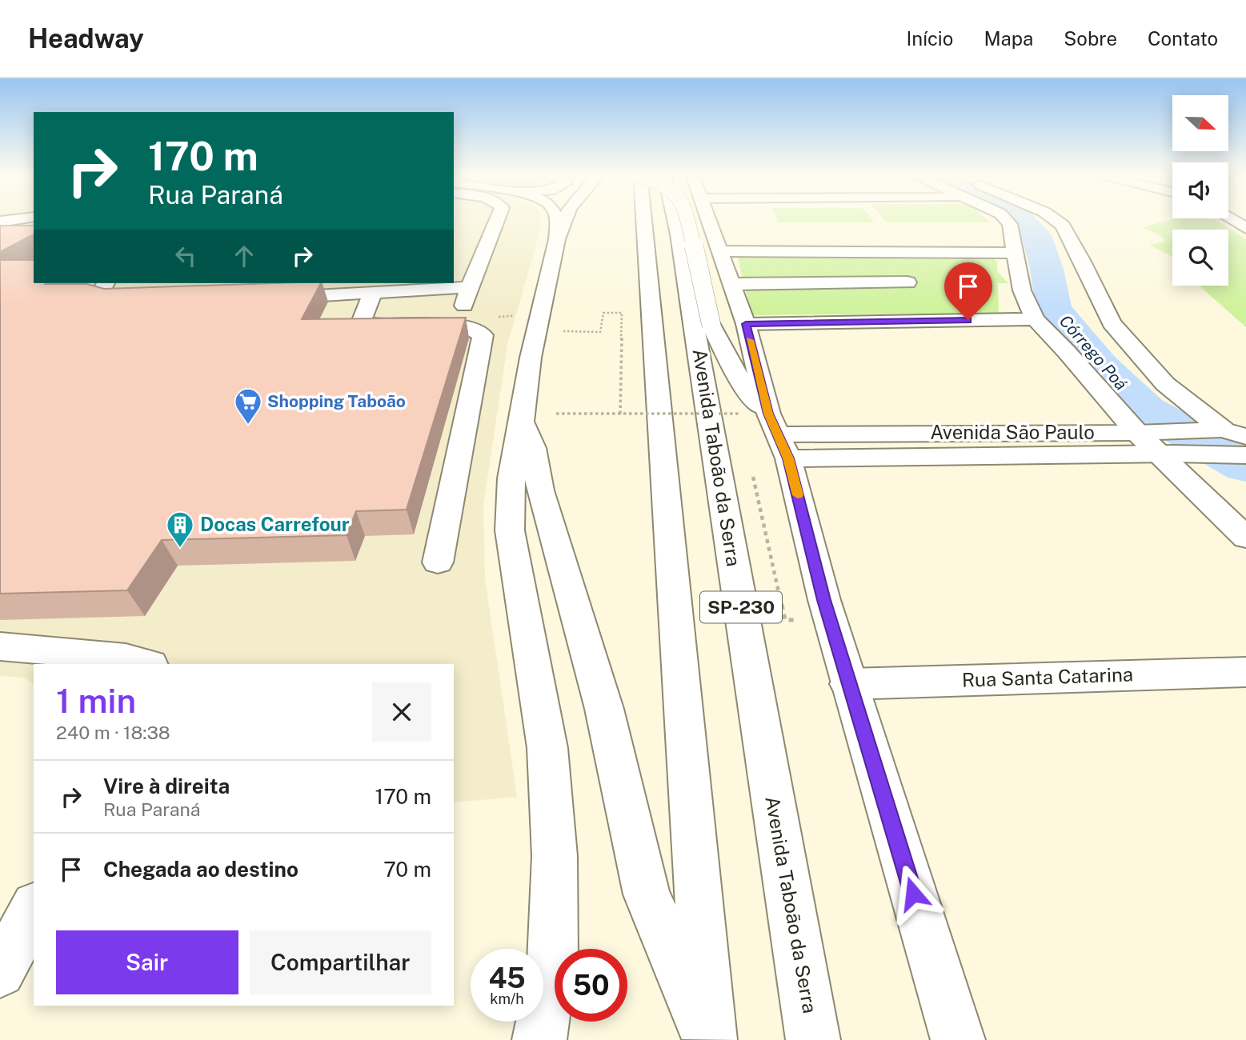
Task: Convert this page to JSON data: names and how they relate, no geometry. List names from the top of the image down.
{
  "streets": {
    "main road": [
      "Avenida São Paulo",
      "Avenida Taboão da Serra",
      "SP-230",
      "Rua Santa Catarina"
    ]
  },
  "water": ["Córrego Poá"],
  "places": {
    "supermarket": ["Shopping Taboão"],
    "building": ["Docas Carrefour"]
  },
  "north": "right",
  "page": {
    "header": "Headway",
    "nav": [
      "Início",
      "Mapa",
      "Sobre",
      "Contato"
    ],
    "turn": ["170 m", "Rua Paraná"],
    "heading": ["1 min", "240 m · 18:38"],
    "list": [
      {
        "name": "Vire à direita",
        "note": "Rua Paraná",
        "value": "170 m"
      },
      {
        "name": "Chegada ao destino",
        "value": "70 m"
      }
    ],
    "buttons": ["Sair", "Compartilhar"],
    "speed": "45 km/h",
    "limit": "50"
  }
}
